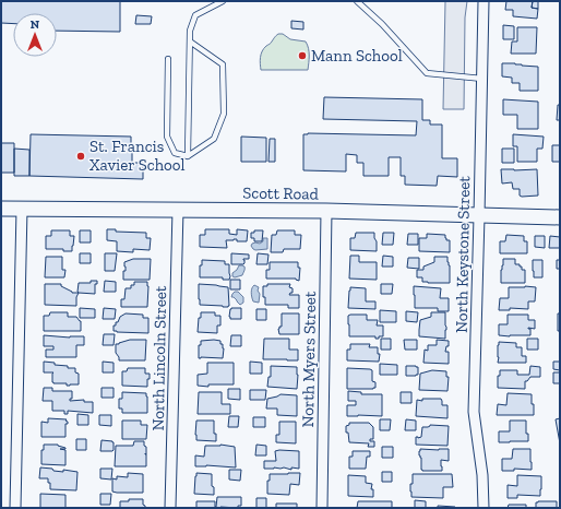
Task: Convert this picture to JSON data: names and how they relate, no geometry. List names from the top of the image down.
{
  "streets": {
    "street": [
      "Scott Road",
      "North Keystone Street",
      "North Lincoln Street",
      "North Myers Street"
    ]
  },
  "crossings": [
    ["Scott Road", "North Keystone Street"],
    ["Scott Road", "North Lincoln Street"],
    ["Scott Road", "North Myers Street"]
  ],
  "places": ["Mann School", "St. Francis Xavier School"],
  "north": "top"
}
